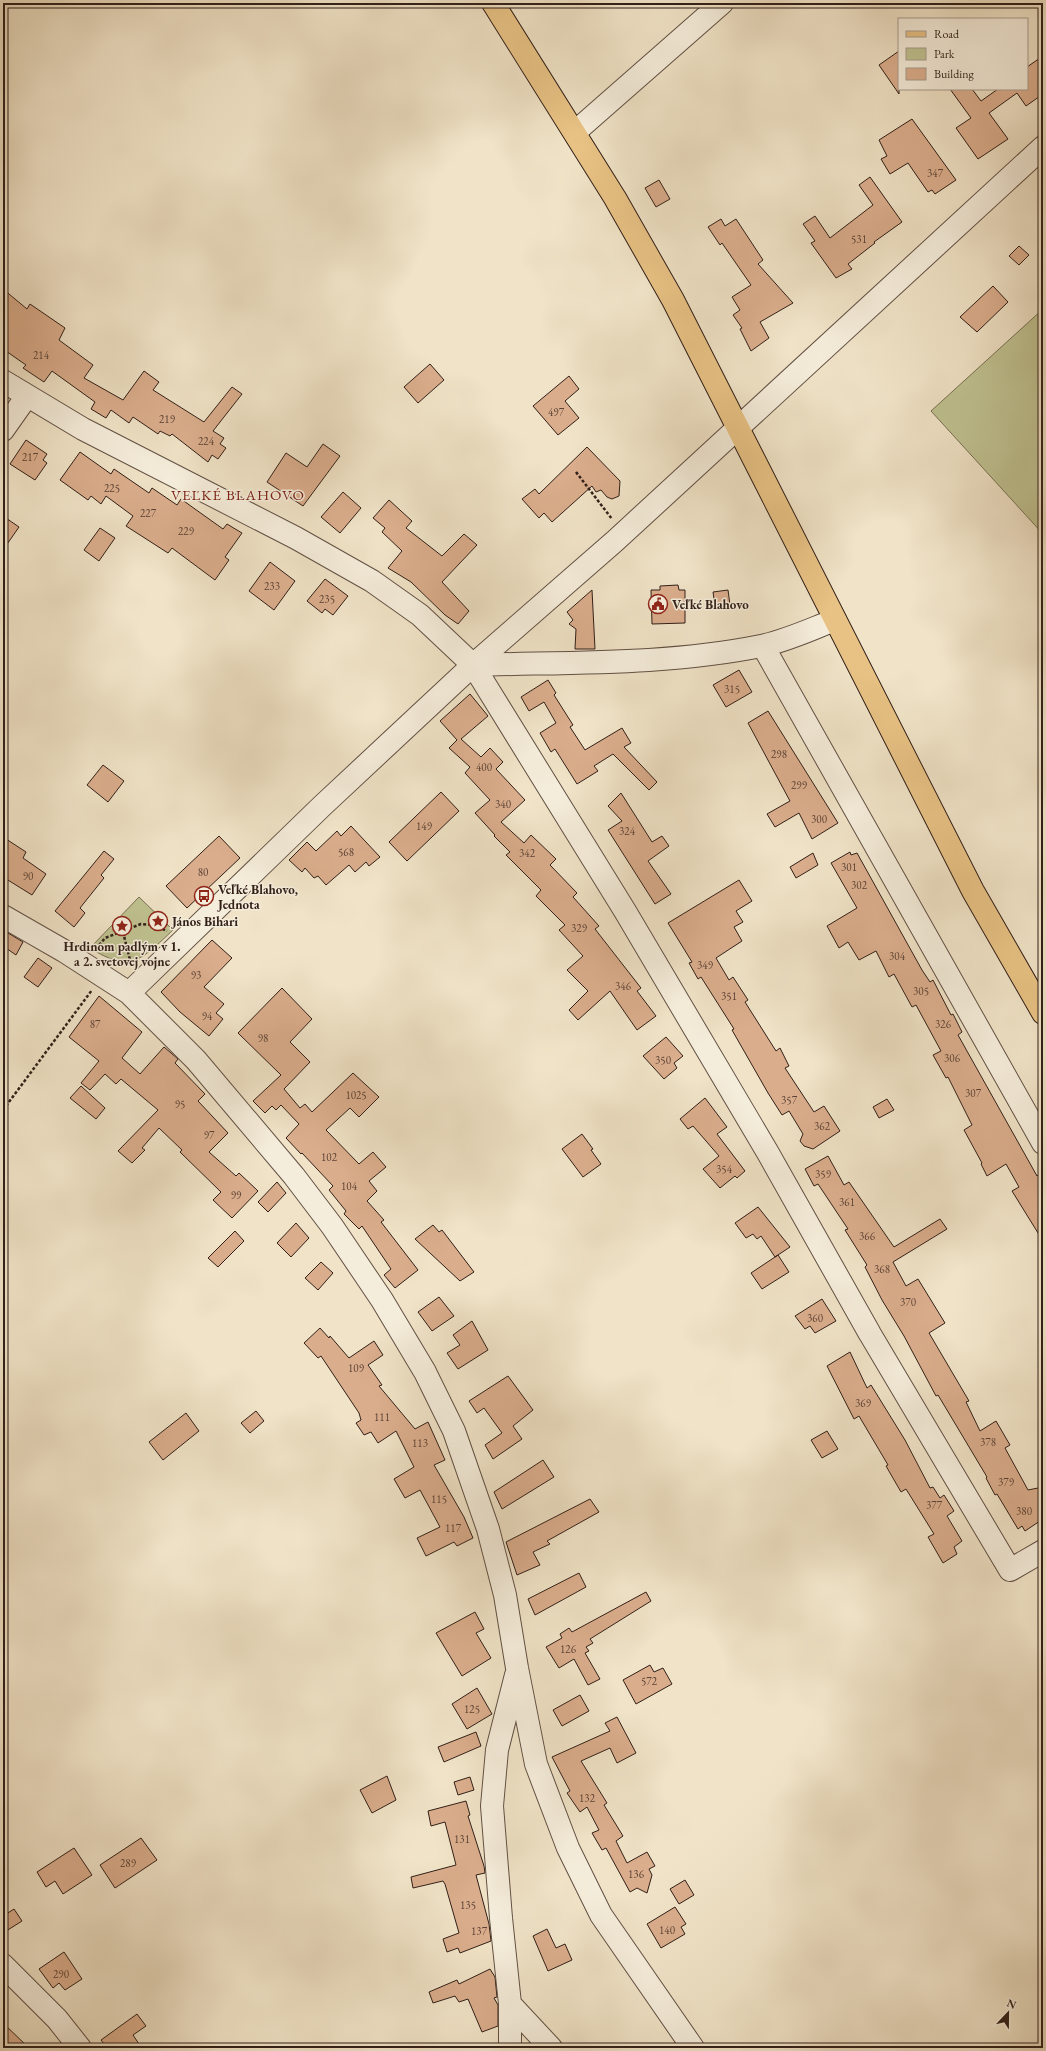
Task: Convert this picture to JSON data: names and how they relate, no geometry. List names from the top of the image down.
{
  "districts": ["VEĽKÉ BLAHOVO"],
  "places": {
    "public building": ["Veľké Blahovo"],
    "bus stop": ["Veľké Blahovo, Jednota"],
    "place": ["János Bihari", "Hrdinom padlým v 1. a 2. svetovej vojne"]
  },
  "house_numbers": [
    "347",
    "531",
    "214",
    "497",
    "219",
    "224",
    "217",
    "225",
    "227",
    "229",
    "233",
    "235",
    "315",
    "298",
    "400",
    "299",
    "340",
    "300",
    "149",
    "324",
    "568",
    "342",
    "301",
    "80",
    "90",
    "302",
    "329",
    "304",
    "349",
    "93",
    "346",
    "305",
    "351",
    "94",
    "87",
    "326",
    "98",
    "306",
    "350",
    "307",
    "1025",
    "357",
    "95",
    "362",
    "97",
    "102",
    "354",
    "359",
    "104",
    "99",
    "361",
    "366",
    "368",
    "370",
    "360",
    "109",
    "369",
    "111",
    "378",
    "113",
    "379",
    "115",
    "377",
    "380",
    "117",
    "126",
    "572",
    "125",
    "132",
    "131",
    "289",
    "136",
    "135",
    "140",
    "137",
    "290"
  ],
  "legend": ["Road", "Park", "Building"],
  "north": "top"
}
